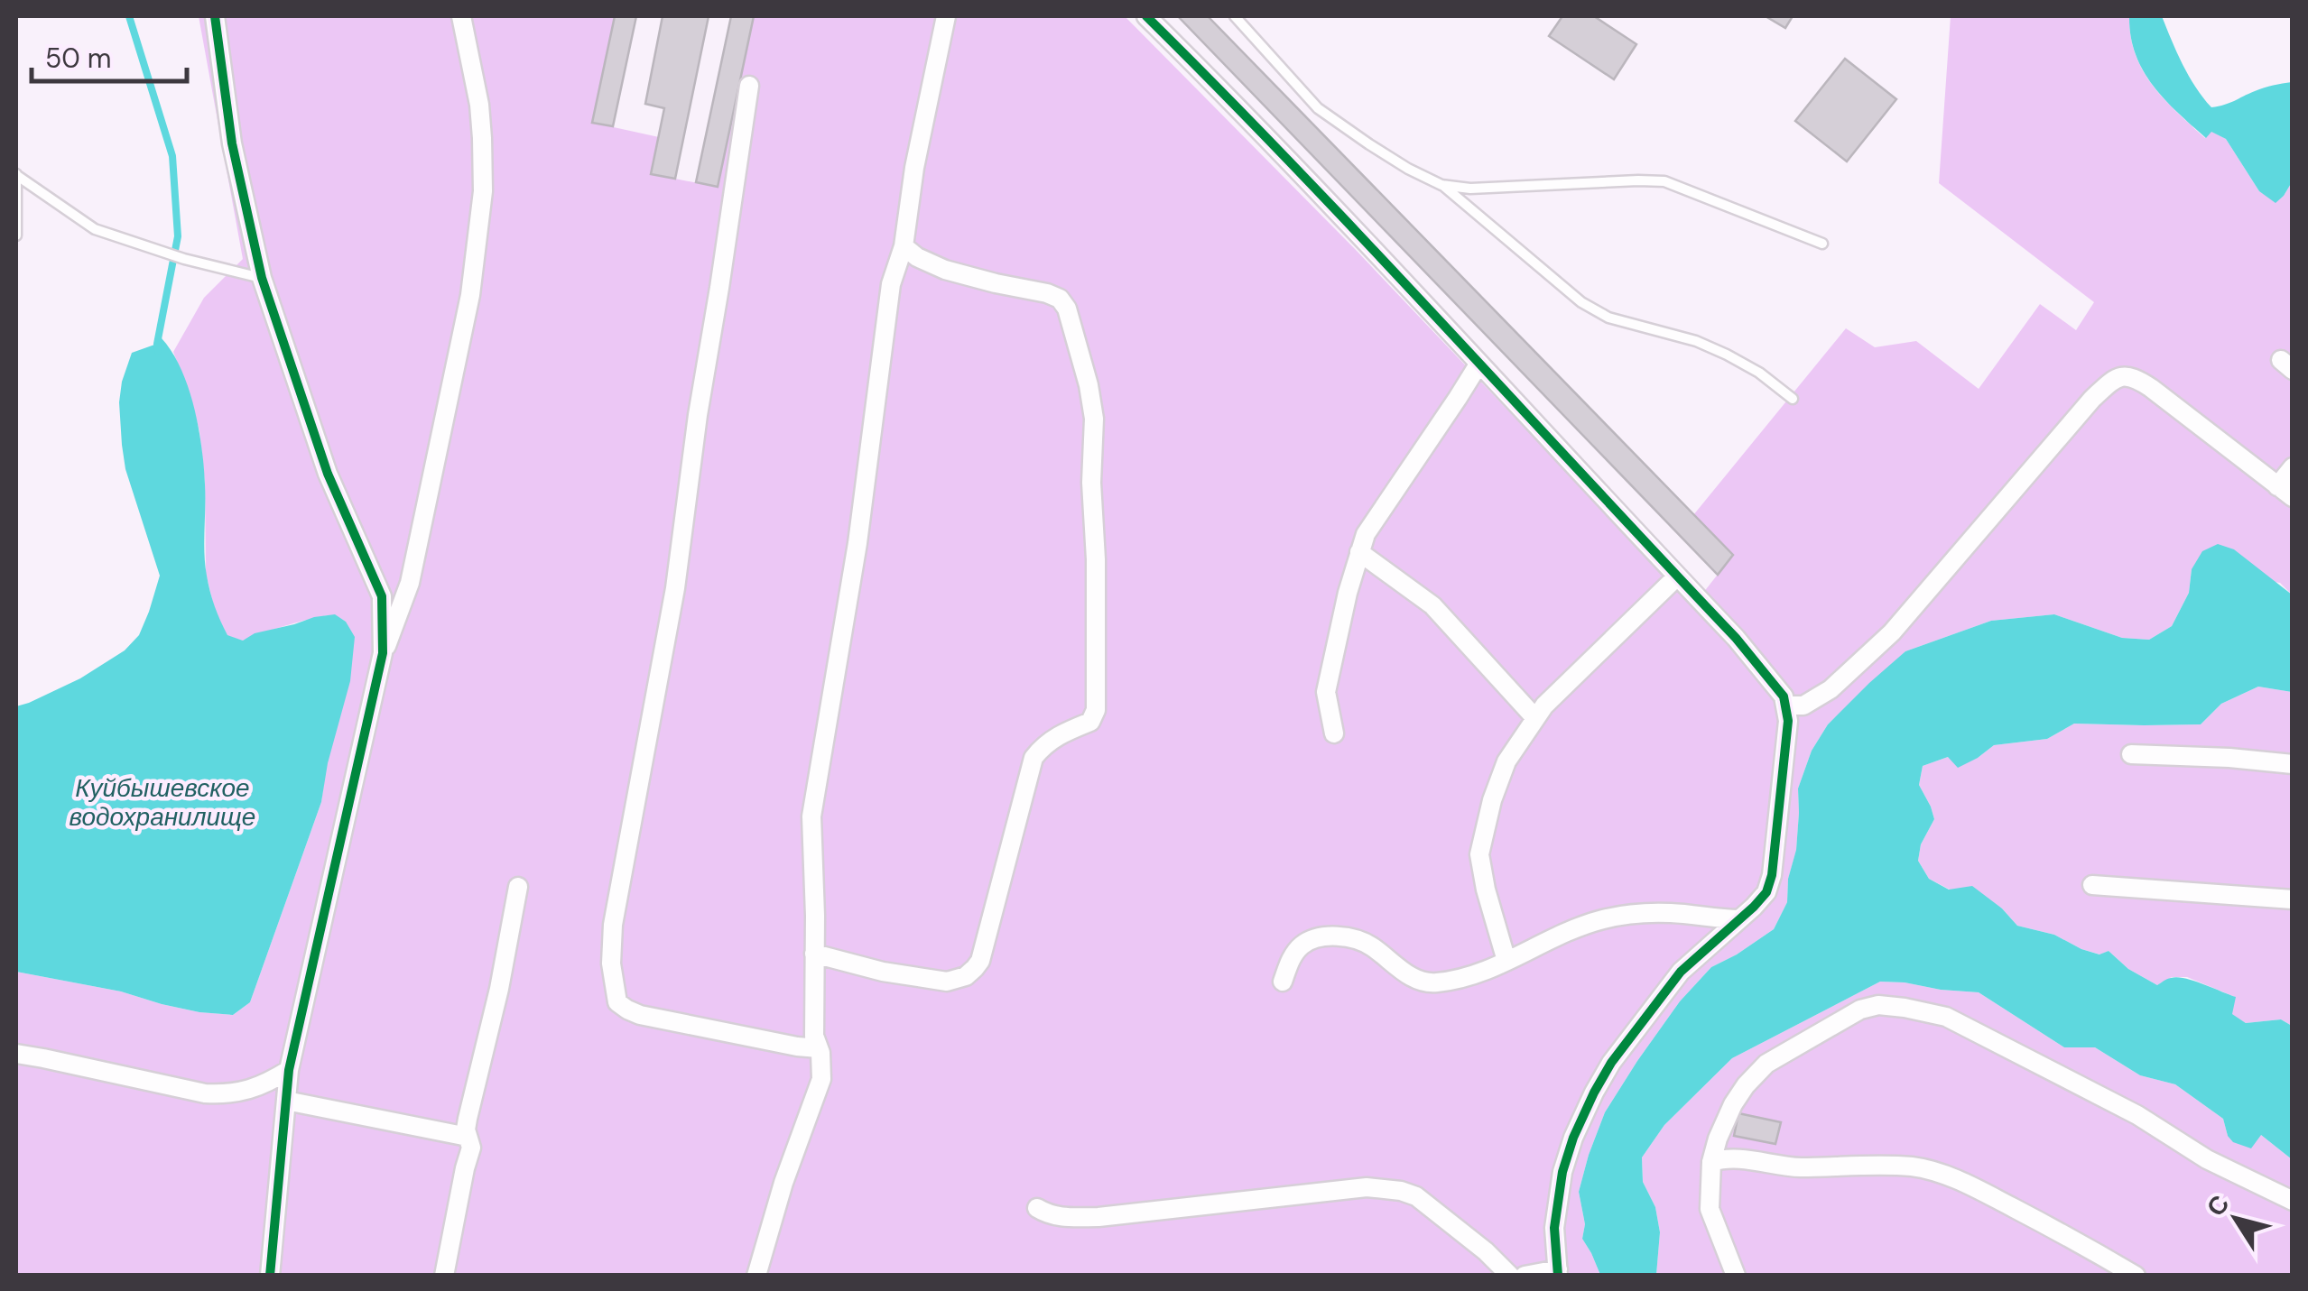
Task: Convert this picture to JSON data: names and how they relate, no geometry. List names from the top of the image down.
{
  "water": ["Куйбышевское водохранилище"],
  "scale_bar": "50 m",
  "north": "top left"
}
